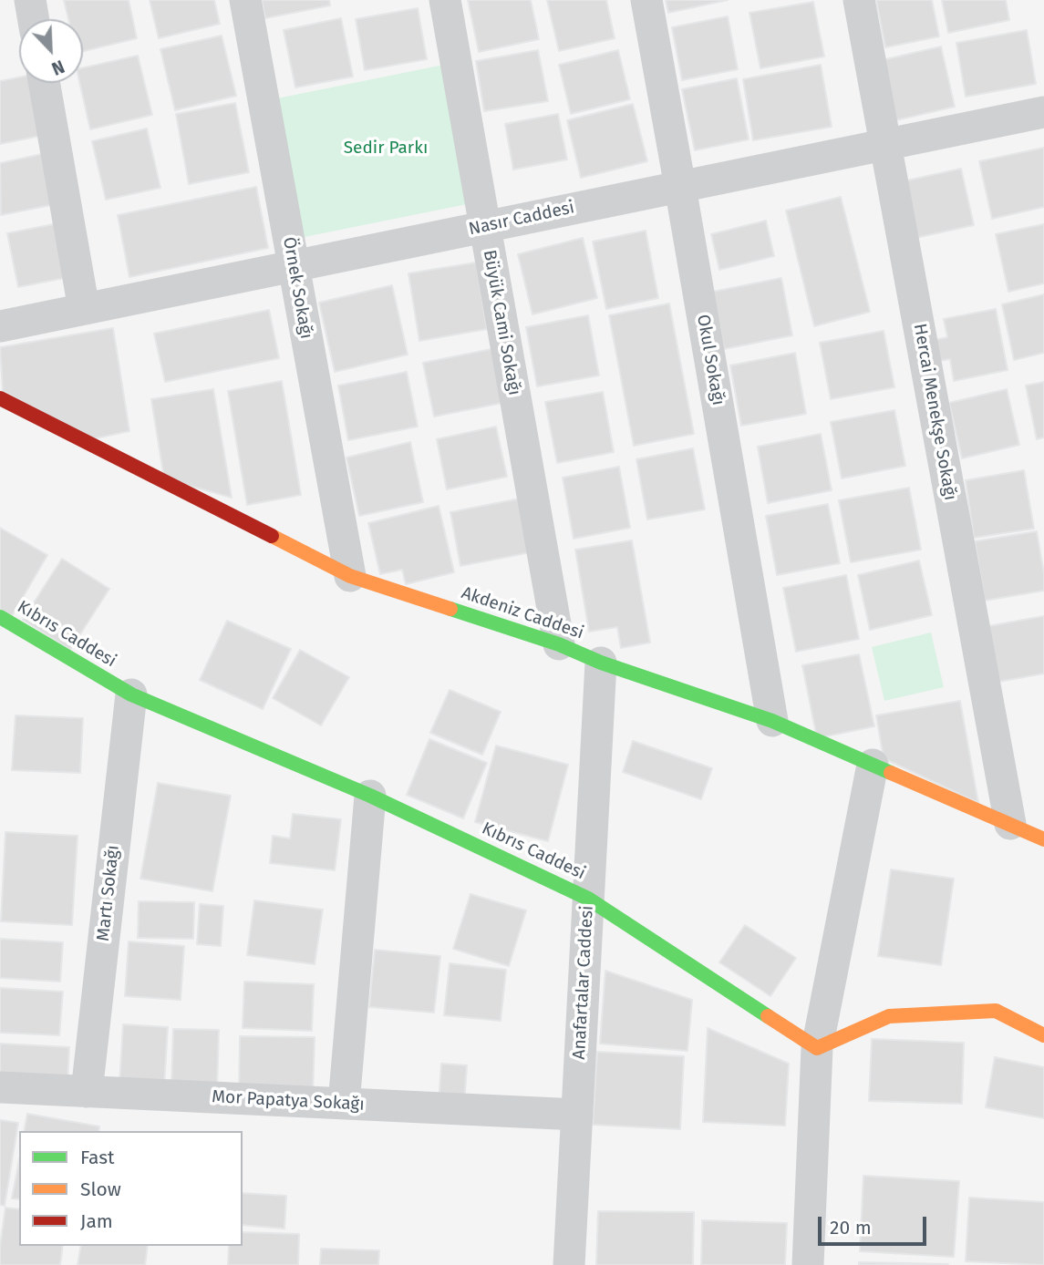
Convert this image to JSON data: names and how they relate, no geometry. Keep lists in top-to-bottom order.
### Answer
{
  "streets": {
    "street": [
      "Nasır Caddesi",
      "Örnek Sokağı",
      "Büyük Cami Sokağı",
      "Okul Sokağı",
      "Hercai Menekşe Sokağı",
      "Akdeniz Caddesi",
      "Kıbrıs Caddesi",
      "Martı Sokağı",
      "Anafartalar Caddesi",
      "Mor Papatya Sokağı"
    ]
  },
  "crossings": [
    ["Nasır Caddesi", "Örnek Sokağı"],
    ["Nasır Caddesi", "Büyük Cami Sokağı"],
    ["Nasır Caddesi", "Okul Sokağı"],
    ["Nasır Caddesi", "Hercai Menekşe Sokağı"],
    ["Örnek Sokağı", "Akdeniz Caddesi"],
    ["Büyük Cami Sokağı", "Akdeniz Caddesi"],
    ["Okul Sokağı", "Akdeniz Caddesi"],
    ["Hercai Menekşe Sokağı", "Akdeniz Caddesi"],
    ["Akdeniz Caddesi", "Anafartalar Caddesi"],
    ["Kıbrıs Caddesi", "Martı Sokağı"],
    ["Kıbrıs Caddesi", "Anafartalar Caddesi"],
    ["Martı Sokağı", "Mor Papatya Sokağı"],
    ["Anafartalar Caddesi", "Mor Papatya Sokağı"]
  ],
  "parks": ["Sedir Parkı"],
  "legend": ["Fast", "Slow", "Jam"],
  "scale_bar": "20 m",
  "north": "bottom right"
}
